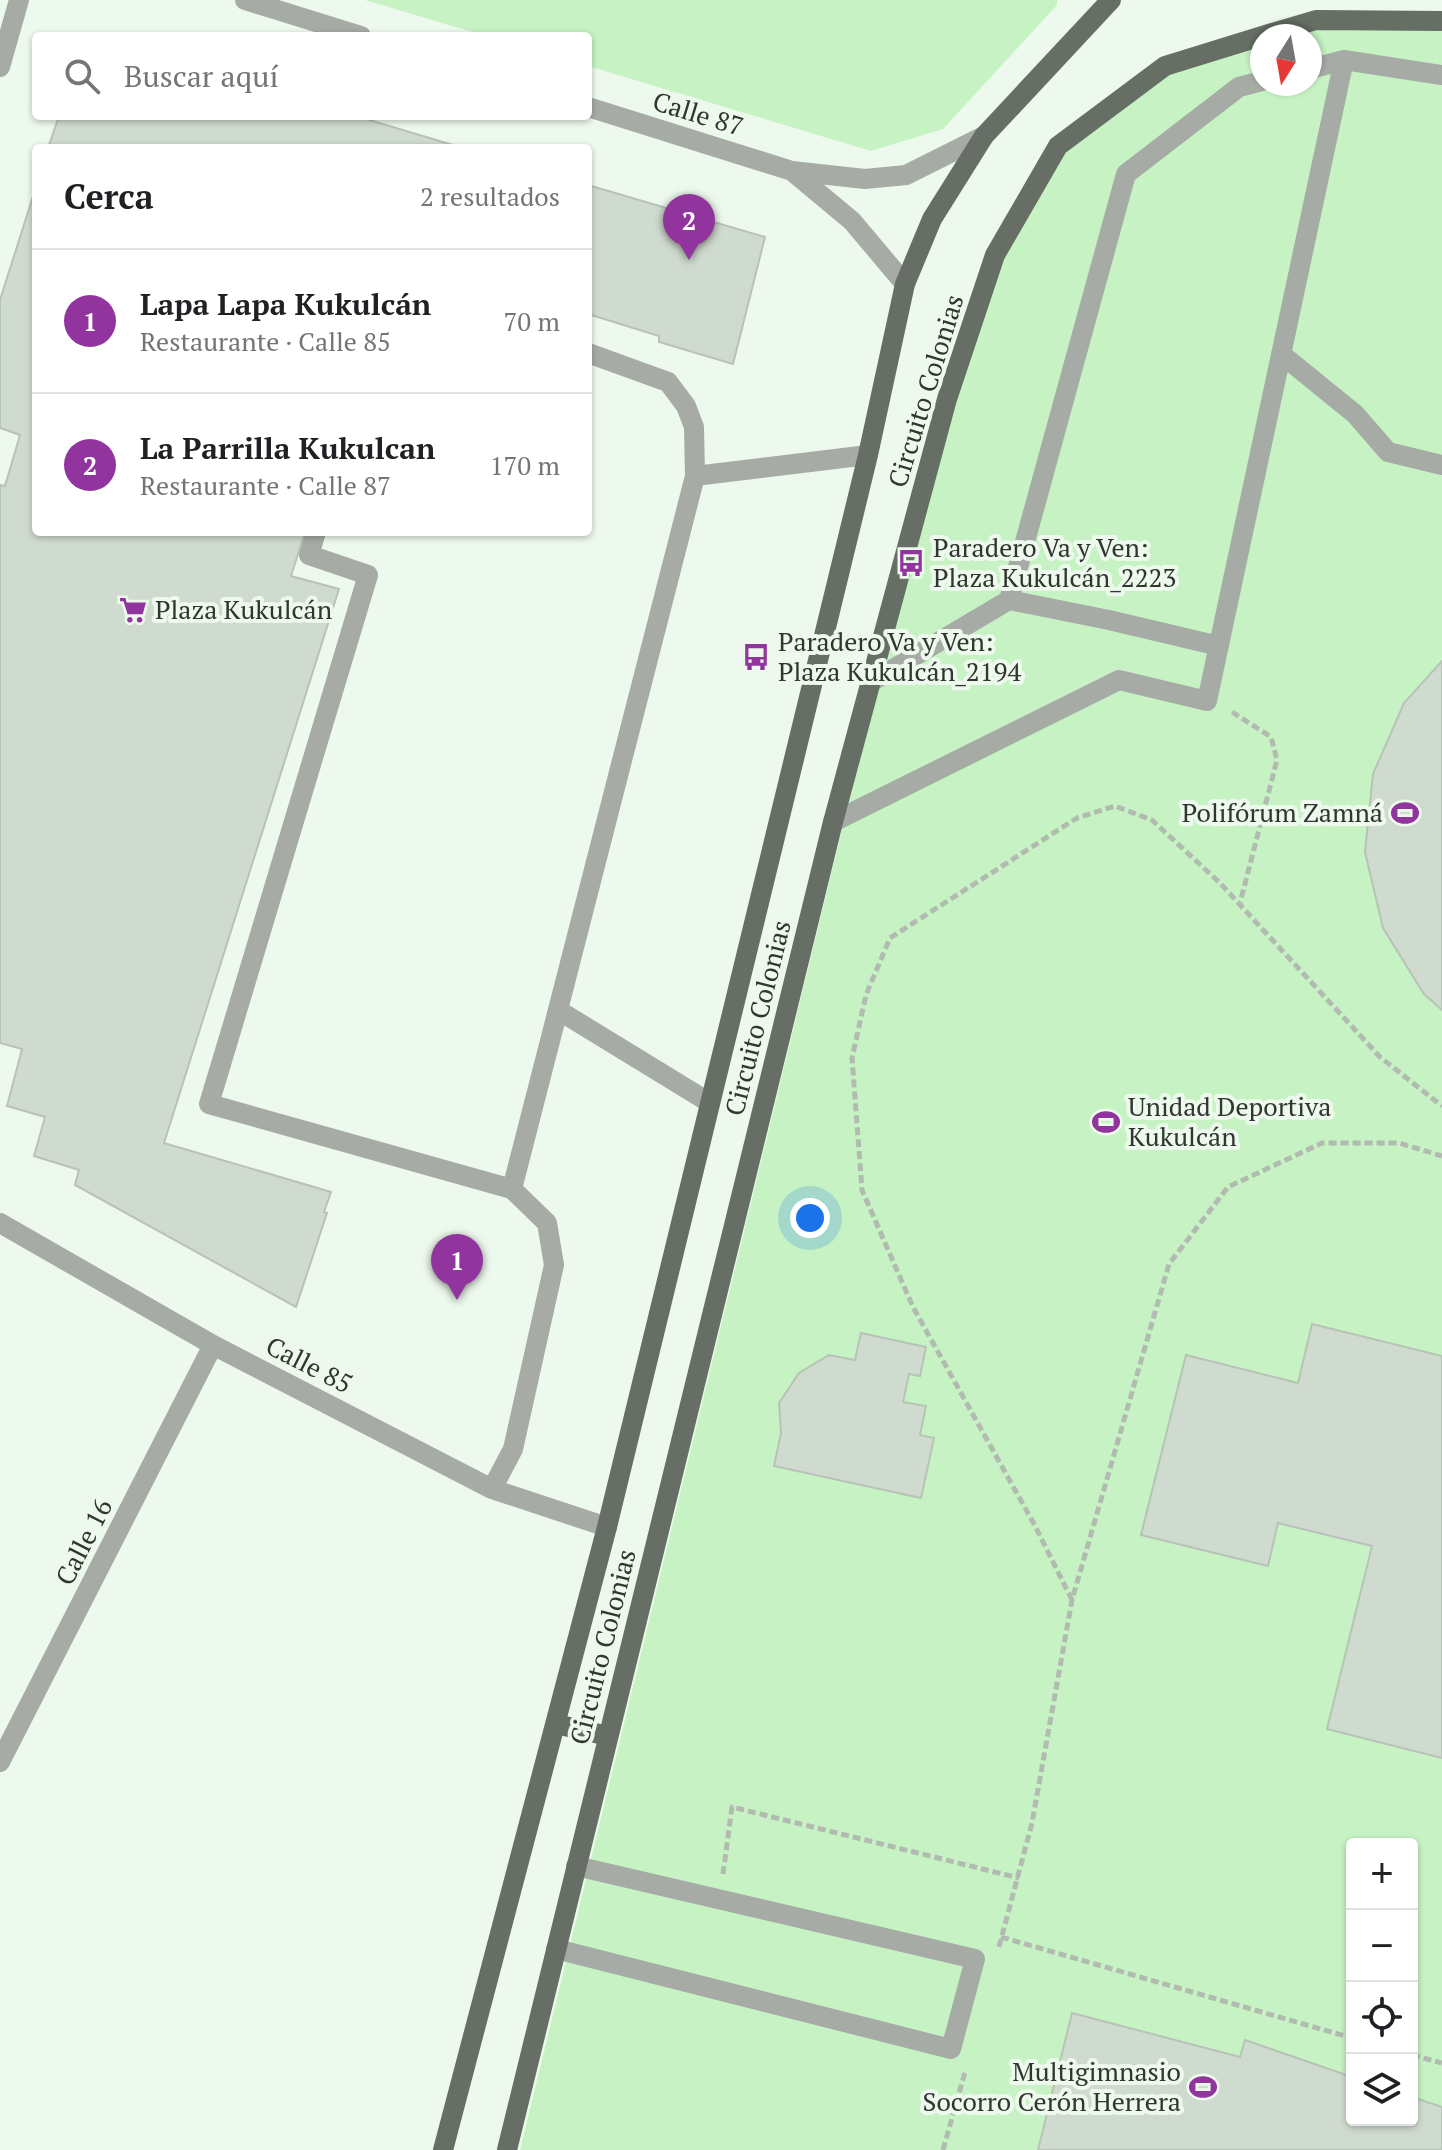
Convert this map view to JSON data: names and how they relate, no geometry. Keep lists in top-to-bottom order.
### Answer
{
  "streets": {
    "main road": ["Circuito Colonias"],
    "street": ["Calle 87", "Calle 85", "Calle 16"]
  },
  "crossings": [
    ["Calle 87", "Circuito Colonias"],
    ["Circuito Colonias", "Calle 85"],
    ["Calle 85", "Calle 16"]
  ],
  "places": {
    "bus stop": ["Paradero Va y Ven: Plaza Kukulcán_2223", "Paradero Va y Ven: Plaza Kukulcán_2194"],
    "supermarket": ["Plaza Kukulcán"],
    "sports": ["Polifórum Zamná", "Unidad Deportiva Kukulcán", "Multigimnasio Socorro Cerón Herrera"]
  },
  "north": "bottom",
  "page": {
    "search": "Buscar aquí",
    "heading": ["Cerca", "2 resultados"],
    "pins": ["2", "1"],
    "list": [
      {
        "mark": "1",
        "name": "Lapa Lapa Kukulcán",
        "note": "Restaurante · Calle 85",
        "value": "70 m"
      },
      {
        "mark": "2",
        "name": "La Parrilla Kukulcan",
        "note": "Restaurante · Calle 87",
        "value": "170 m"
      }
    ],
    "map_buttons": ["+", "−"]
  }
}
